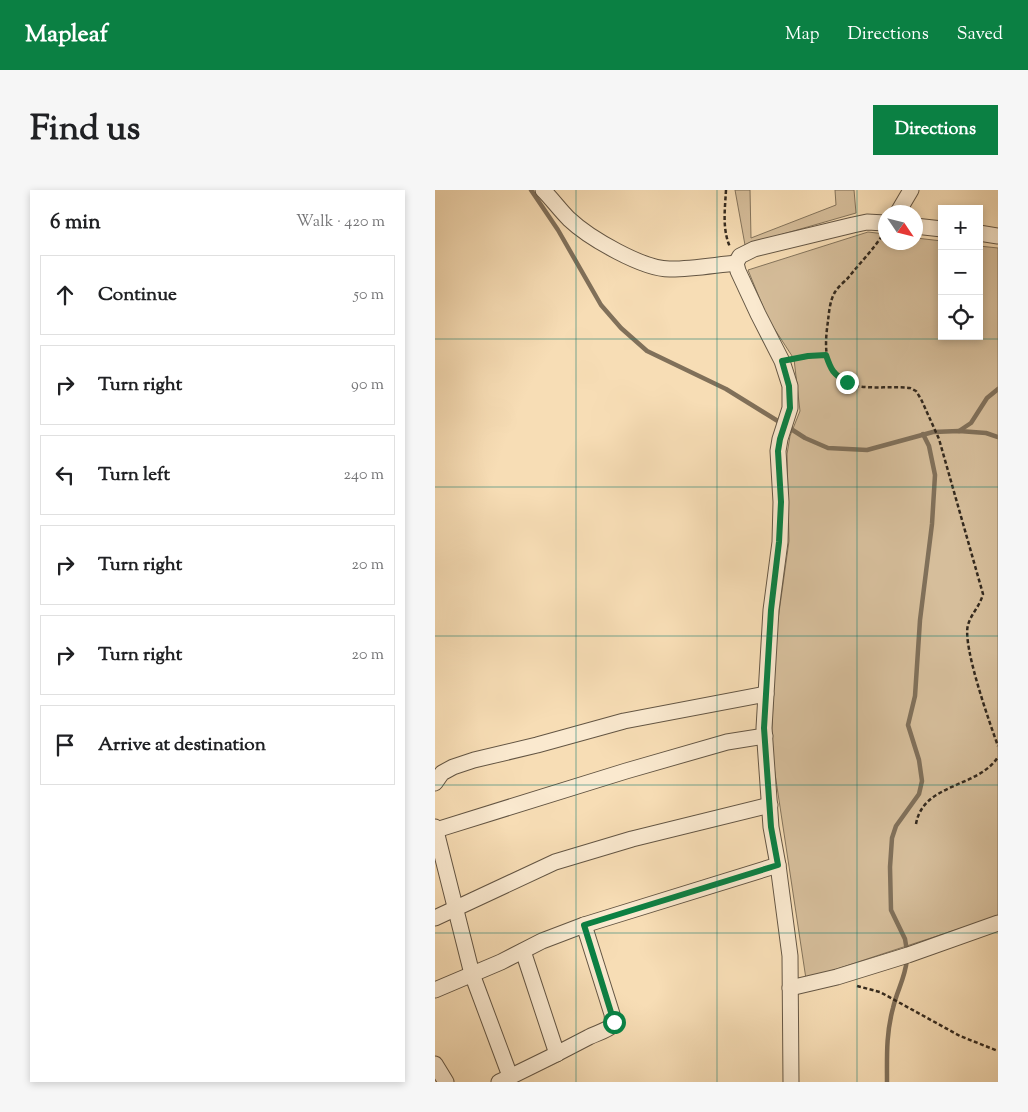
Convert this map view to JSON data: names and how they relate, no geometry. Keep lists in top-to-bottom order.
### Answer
{
  "north": "bottom right",
  "page": {
    "header": "Mapleaf",
    "nav": ["Map", "Directions", "Saved"],
    "title": "Find us",
    "buttons": "Directions",
    "heading": ["6 min", "Walk · 420 m"],
    "map_buttons": ["+", "−"],
    "list": [
      ["Continue", "50 m"],
      ["Turn right", "90 m"],
      ["Turn left", "240 m"],
      ["Turn right", "20 m"],
      ["Turn right", "20 m"],
      "Arrive at destination"
    ]
  }
}
